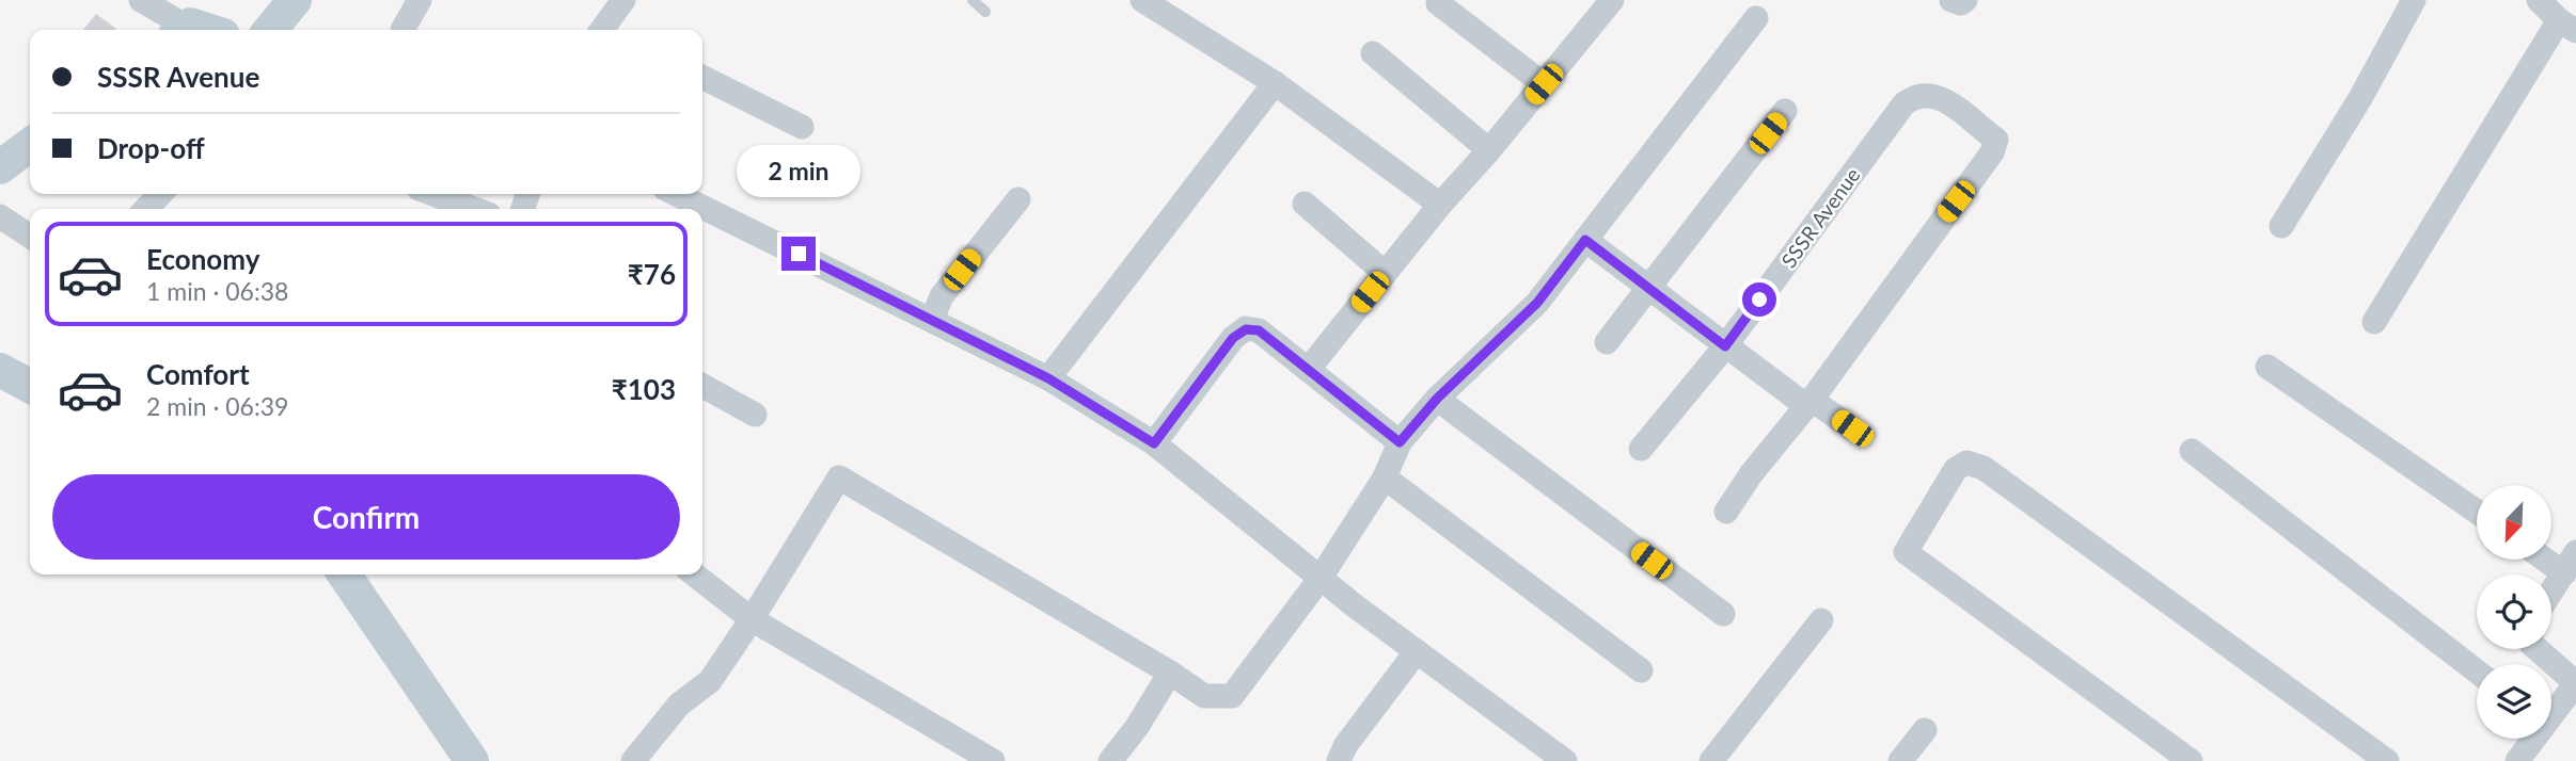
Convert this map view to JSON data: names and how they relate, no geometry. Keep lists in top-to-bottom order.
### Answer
{
  "streets": {
    "street": ["SSSR Avenue"]
  },
  "north": "bottom left",
  "page": {
    "banner": ["SSSR Avenue", "Drop-off"],
    "bubble": "2 min",
    "list": [
      {
        "name": "Economy",
        "note": "1 min · 06:38",
        "value": "₹76"
      },
      {
        "name": "Comfort",
        "note": "2 min · 06:39",
        "value": "₹103"
      }
    ],
    "buttons": "Confirm"
  }
}
